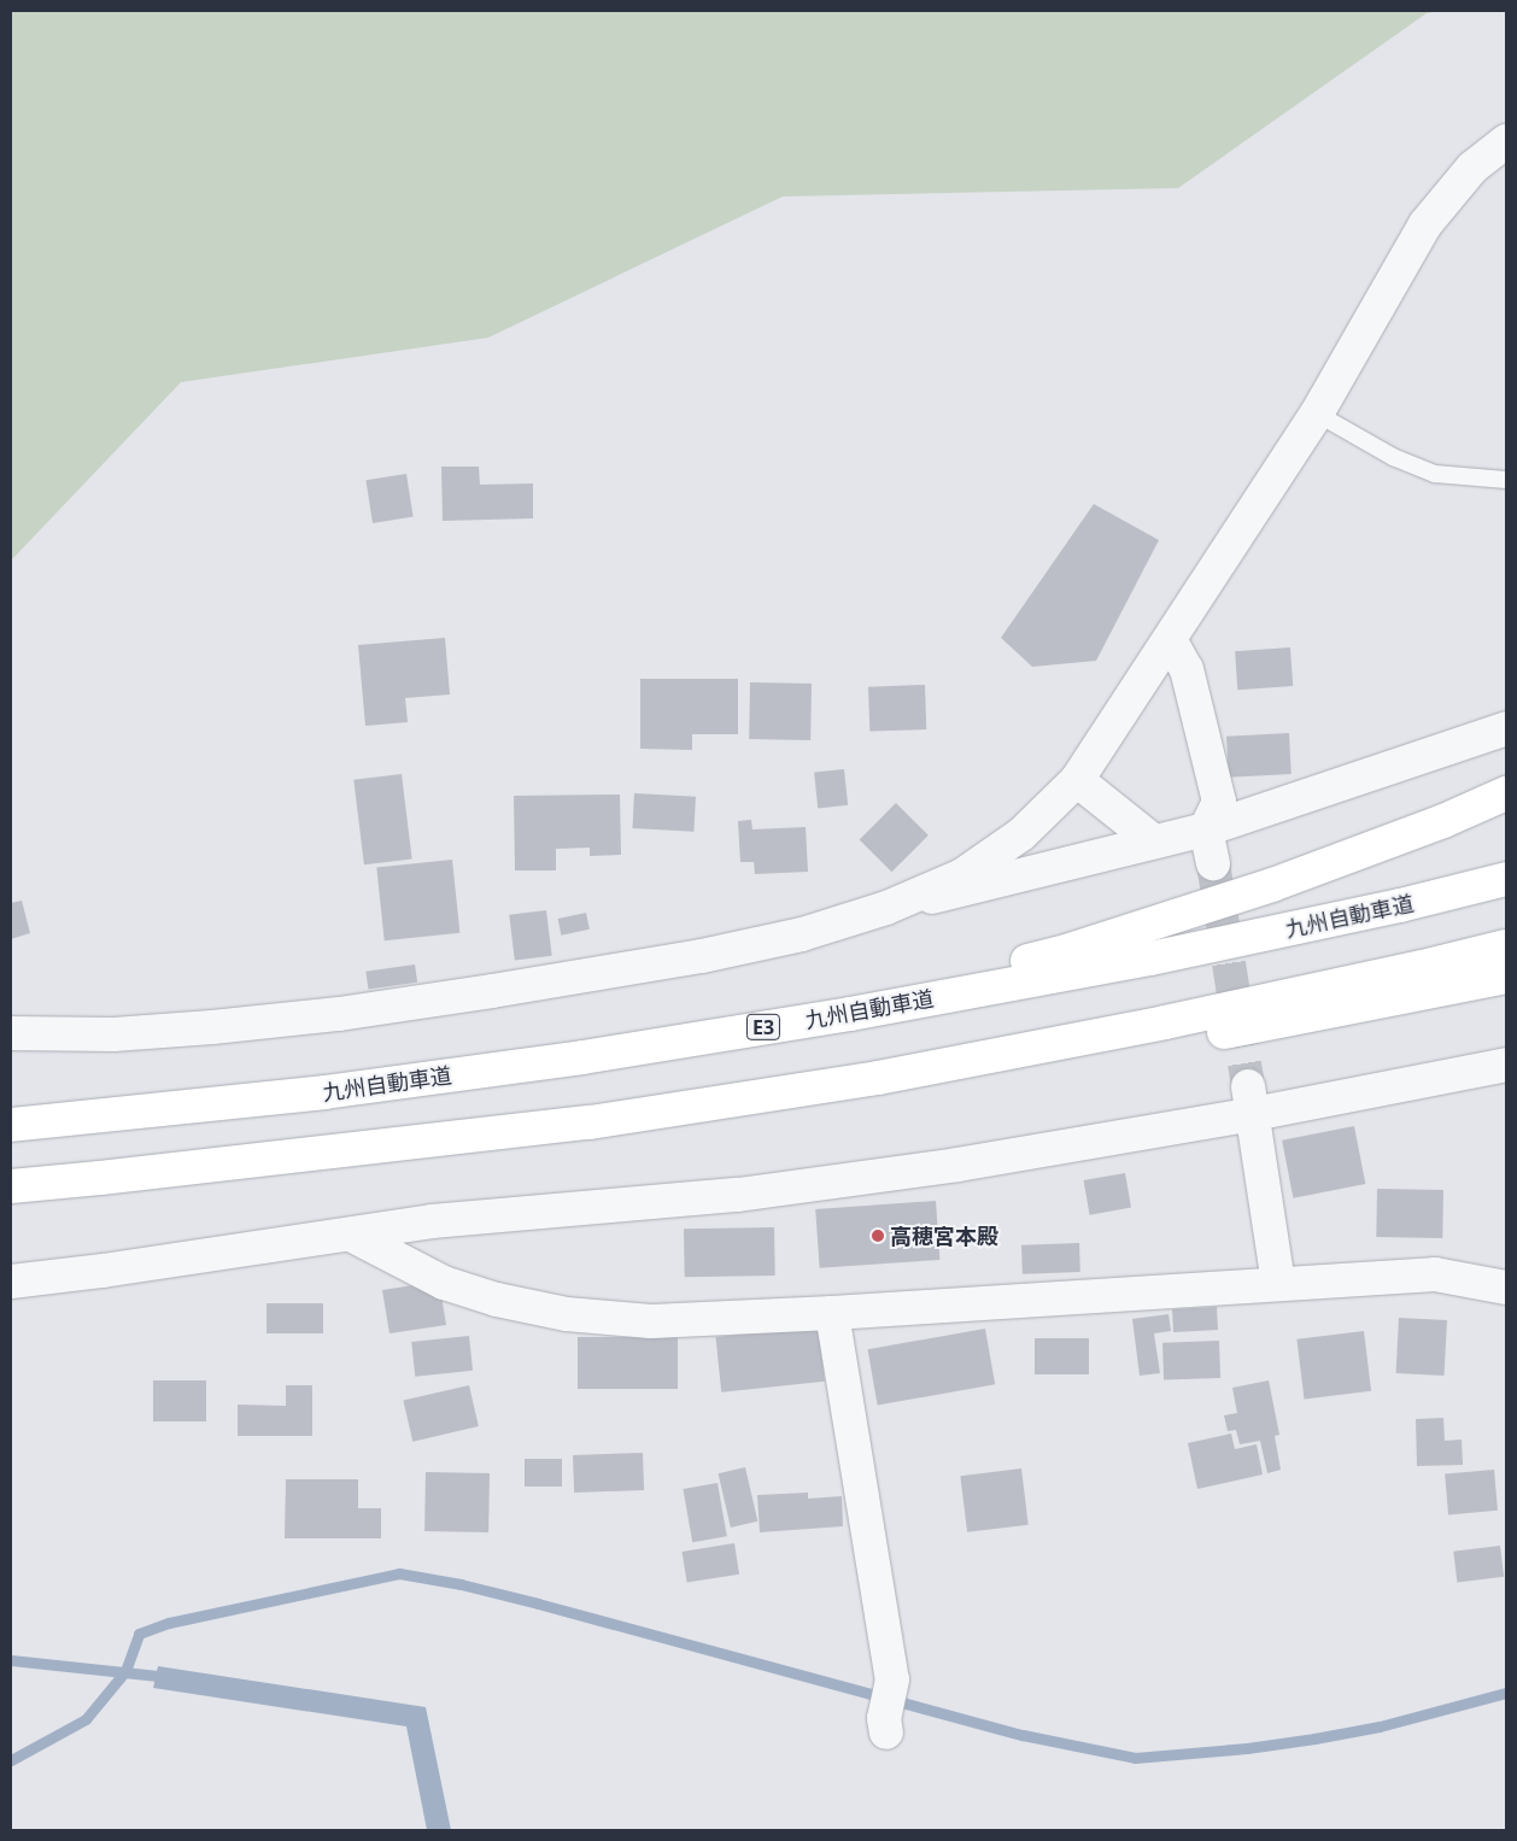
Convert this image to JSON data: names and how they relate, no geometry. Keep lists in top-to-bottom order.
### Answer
{
  "streets": {
    "highway": ["九州自動車道", "E3"]
  },
  "places": ["高穂宮本殿"]
}
